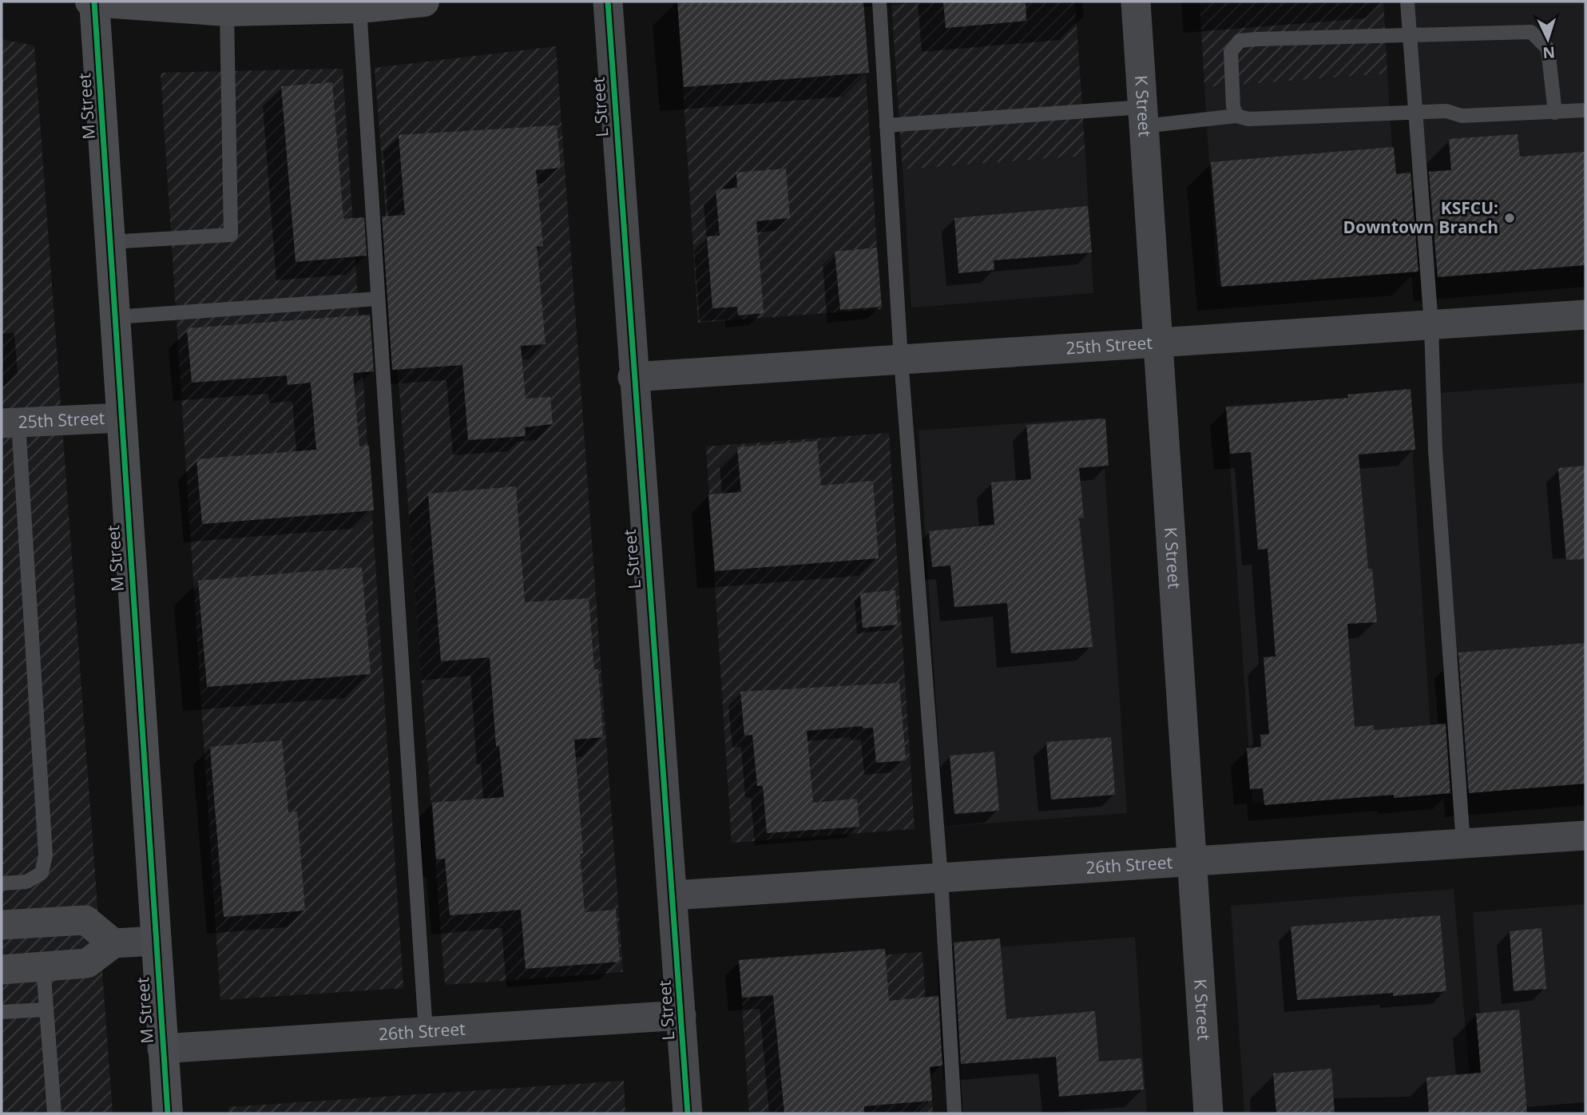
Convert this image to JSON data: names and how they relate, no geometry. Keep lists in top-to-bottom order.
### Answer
{
  "streets": {
    "street": [
      "K Street",
      "M Street",
      "L Street",
      "25th Street",
      "26th Street"
    ]
  },
  "crossings": [
    ["K Street", "25th Street"],
    ["K Street", "26th Street"],
    ["M Street", "25th Street"],
    ["M Street", "26th Street"],
    ["L Street", "25th Street"],
    ["L Street", "26th Street"]
  ],
  "places": ["KSFCU: Downtown Branch"],
  "north": "bottom"
}
